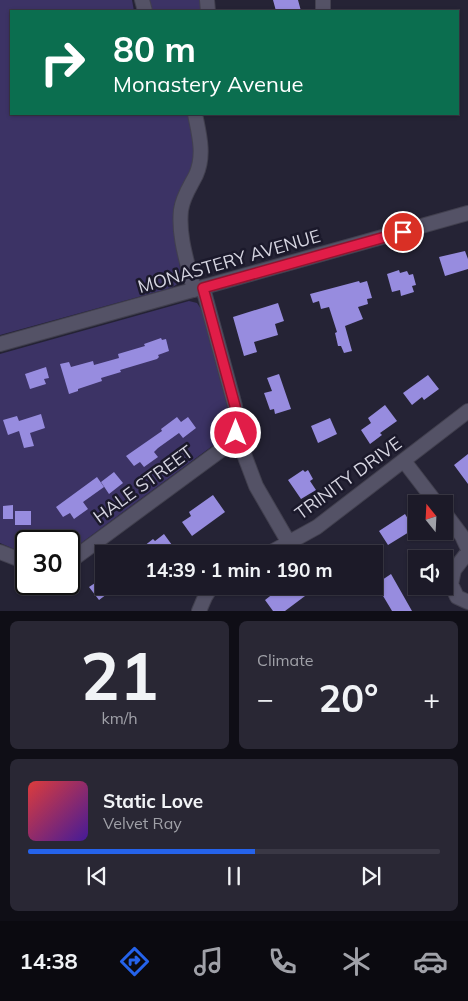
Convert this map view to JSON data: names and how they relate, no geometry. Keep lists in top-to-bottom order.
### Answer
{
  "streets": {
    "street": ["MONASTERY AVENUE", "TRINITY DRIVE", "HALE STREET"]
  },
  "north": "top",
  "page": {
    "turn": ["80 m", "Monastery Avenue"],
    "limit": "30",
    "trip": "14:39 · 1 min · 190 m",
    "tile": [
      ["21", "km/h"],
      "Climate"
    ],
    "heat": ["−", "20°", "+"],
    "song": ["Static Love", "Velvet Ray"],
    "tabs": "14:38"
  }
}
